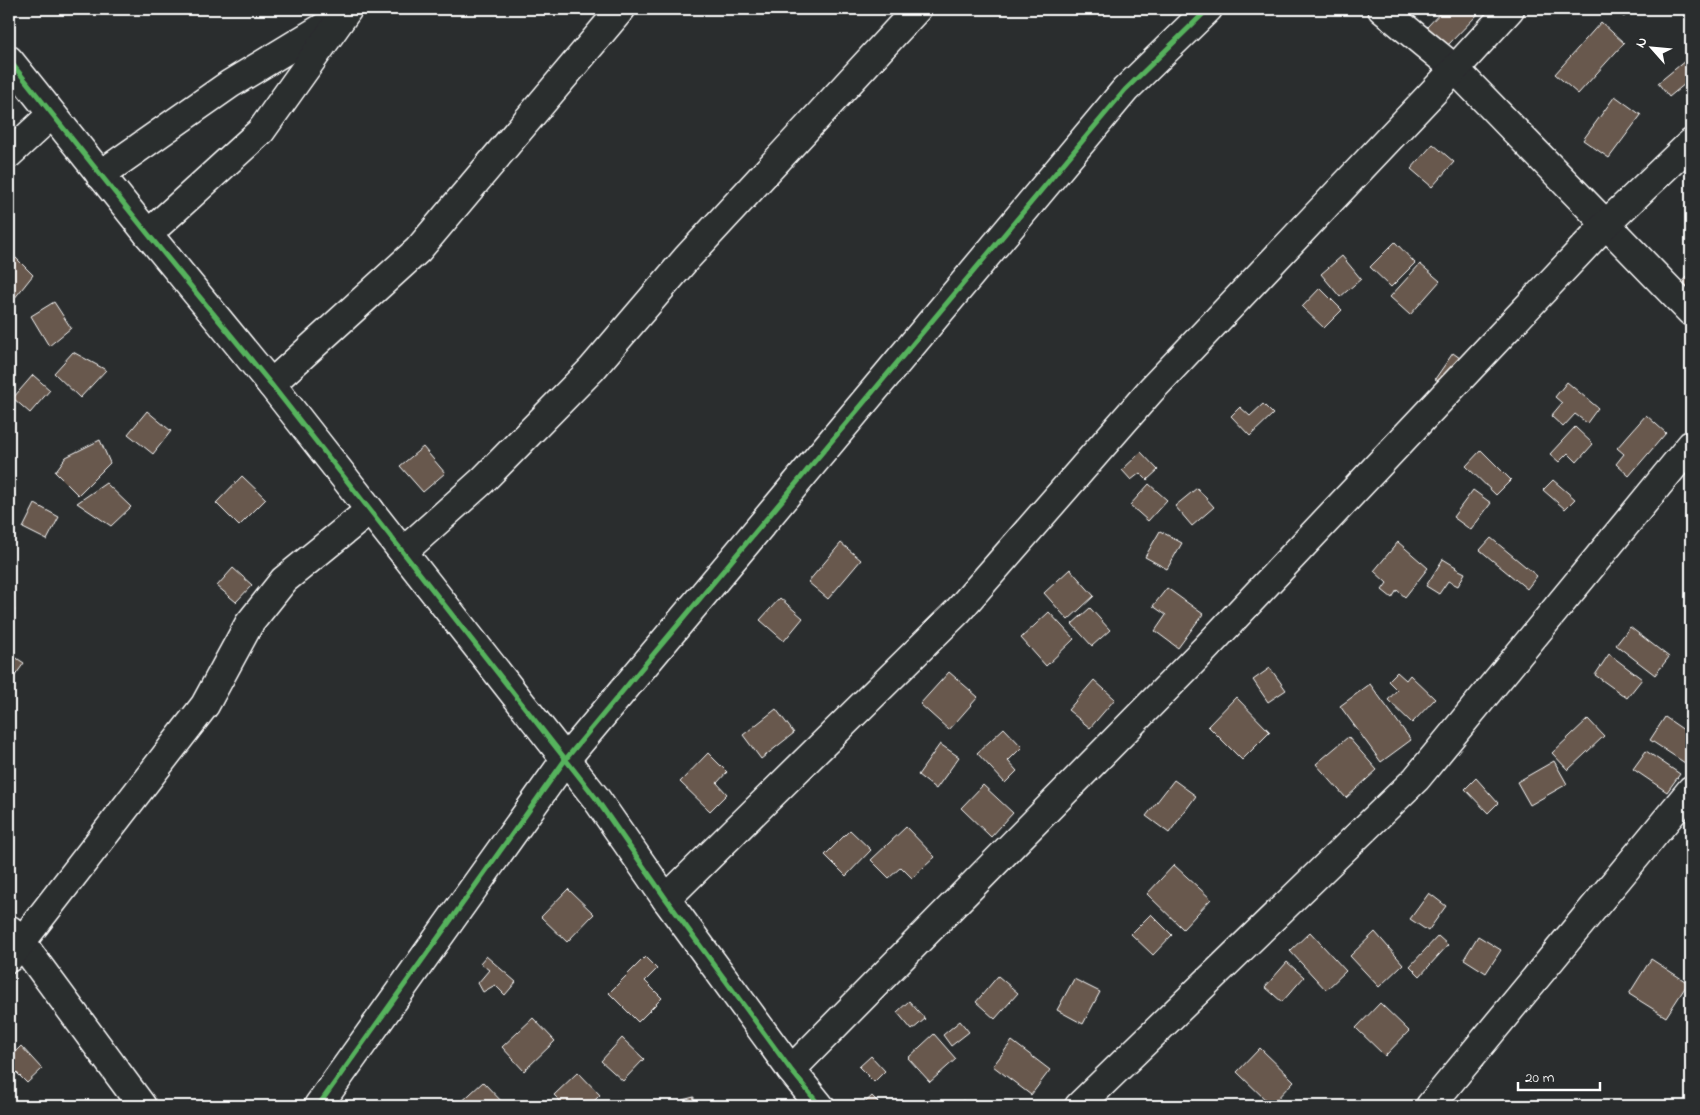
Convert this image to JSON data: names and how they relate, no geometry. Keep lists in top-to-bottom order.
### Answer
{
  "scale_bar": "20 m",
  "north": "top left"
}
